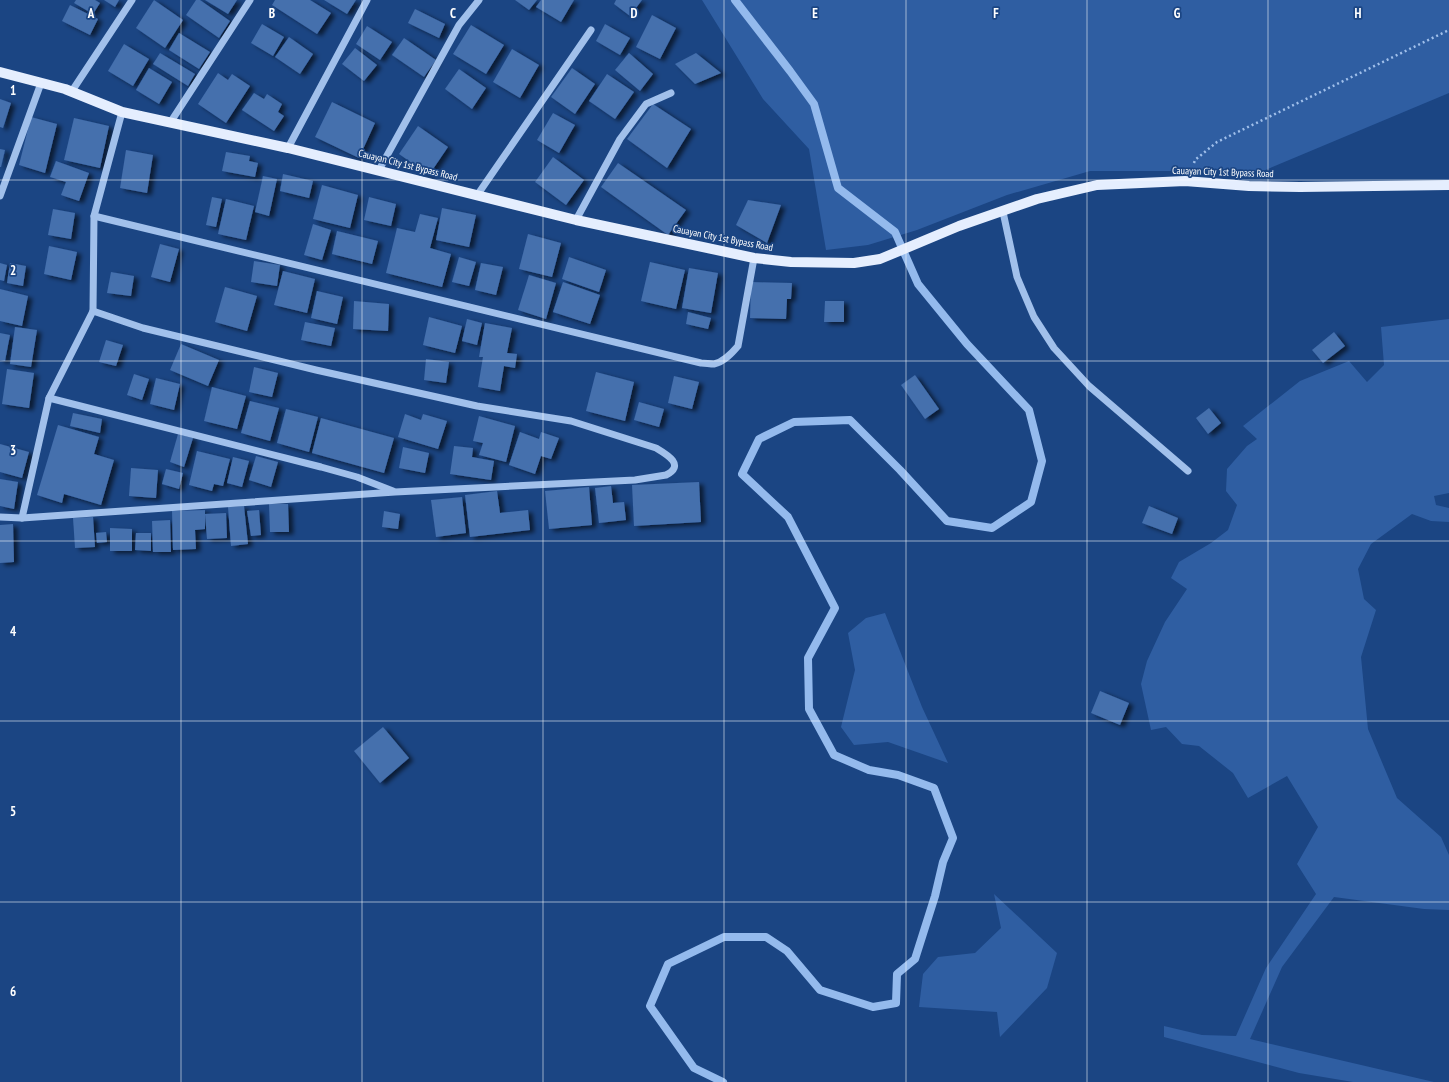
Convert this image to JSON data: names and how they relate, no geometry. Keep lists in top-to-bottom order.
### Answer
{
  "streets": {
    "main road": ["Cauayan City 1st Bypass Road"]
  },
  "grid": {
    "columns": [
      "A",
      "B",
      "C",
      "D",
      "E",
      "F",
      "G",
      "H"
    ],
    "rows": [
      "1",
      "2",
      "3",
      "4",
      "5",
      "6"
    ]
  }
}
